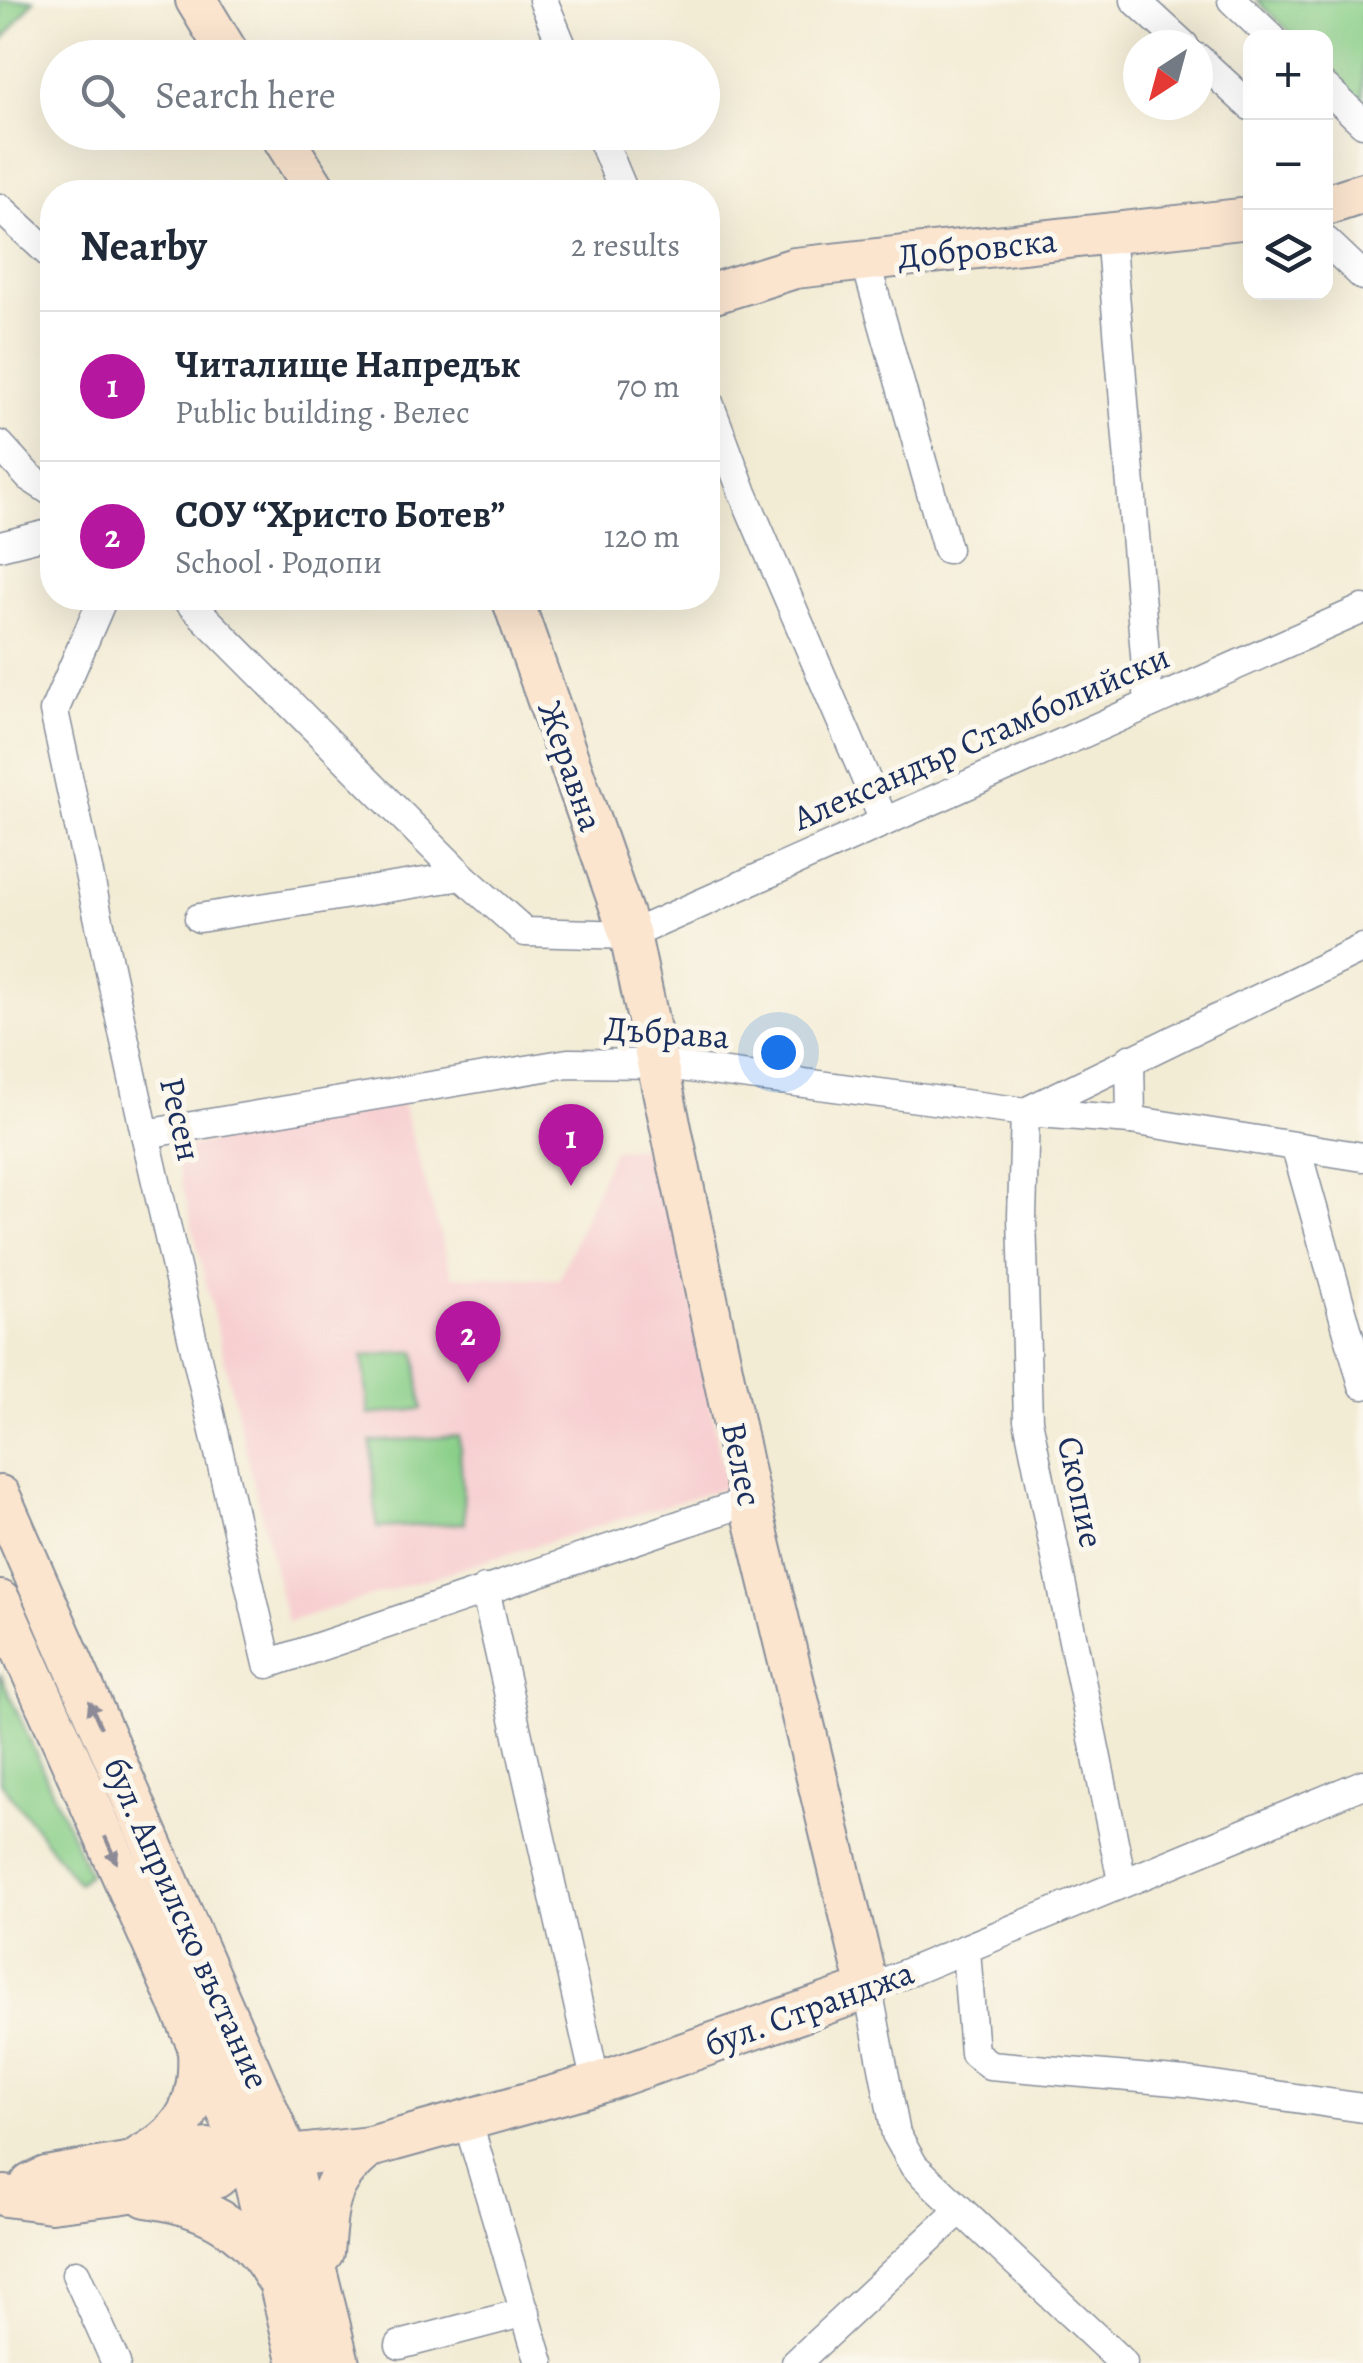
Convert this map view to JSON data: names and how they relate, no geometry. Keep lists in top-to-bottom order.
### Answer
{
  "streets": {
    "street": [
      "Добровска",
      "Александър Стамболийски",
      "Жеравна",
      "Дъбрава",
      "Ресен",
      "Велес",
      "Скопие",
      "бул. Априлско въстание",
      "бул. Странджа"
    ]
  },
  "crossings": [
    ["Александър Стамболийски", "Жеравна"],
    ["Александър Стамболийски", "Велес"],
    ["Жеравна", "Велес"],
    ["Дъбрава", "Ресен"],
    ["Дъбрава", "Велес"],
    ["Дъбрава", "Скопие"],
    ["Велес", "бул. Странджа"],
    ["Скопие", "бул. Странджа"],
    ["бул. Априлско въстание", "бул. Странджа"]
  ],
  "north": "bottom left",
  "page": {
    "map_buttons": ["+", "−"],
    "search": "Search here",
    "heading": ["Nearby", "2 results"],
    "list": [
      {
        "mark": "1",
        "name": "Читалище Напредък",
        "note": "Public building · Велес",
        "value": "70 m"
      },
      {
        "mark": "2",
        "name": "СОУ “Христо Ботев”",
        "note": "School · Родопи",
        "value": "120 m"
      }
    ],
    "pins": ["1", "2"]
  }
}
